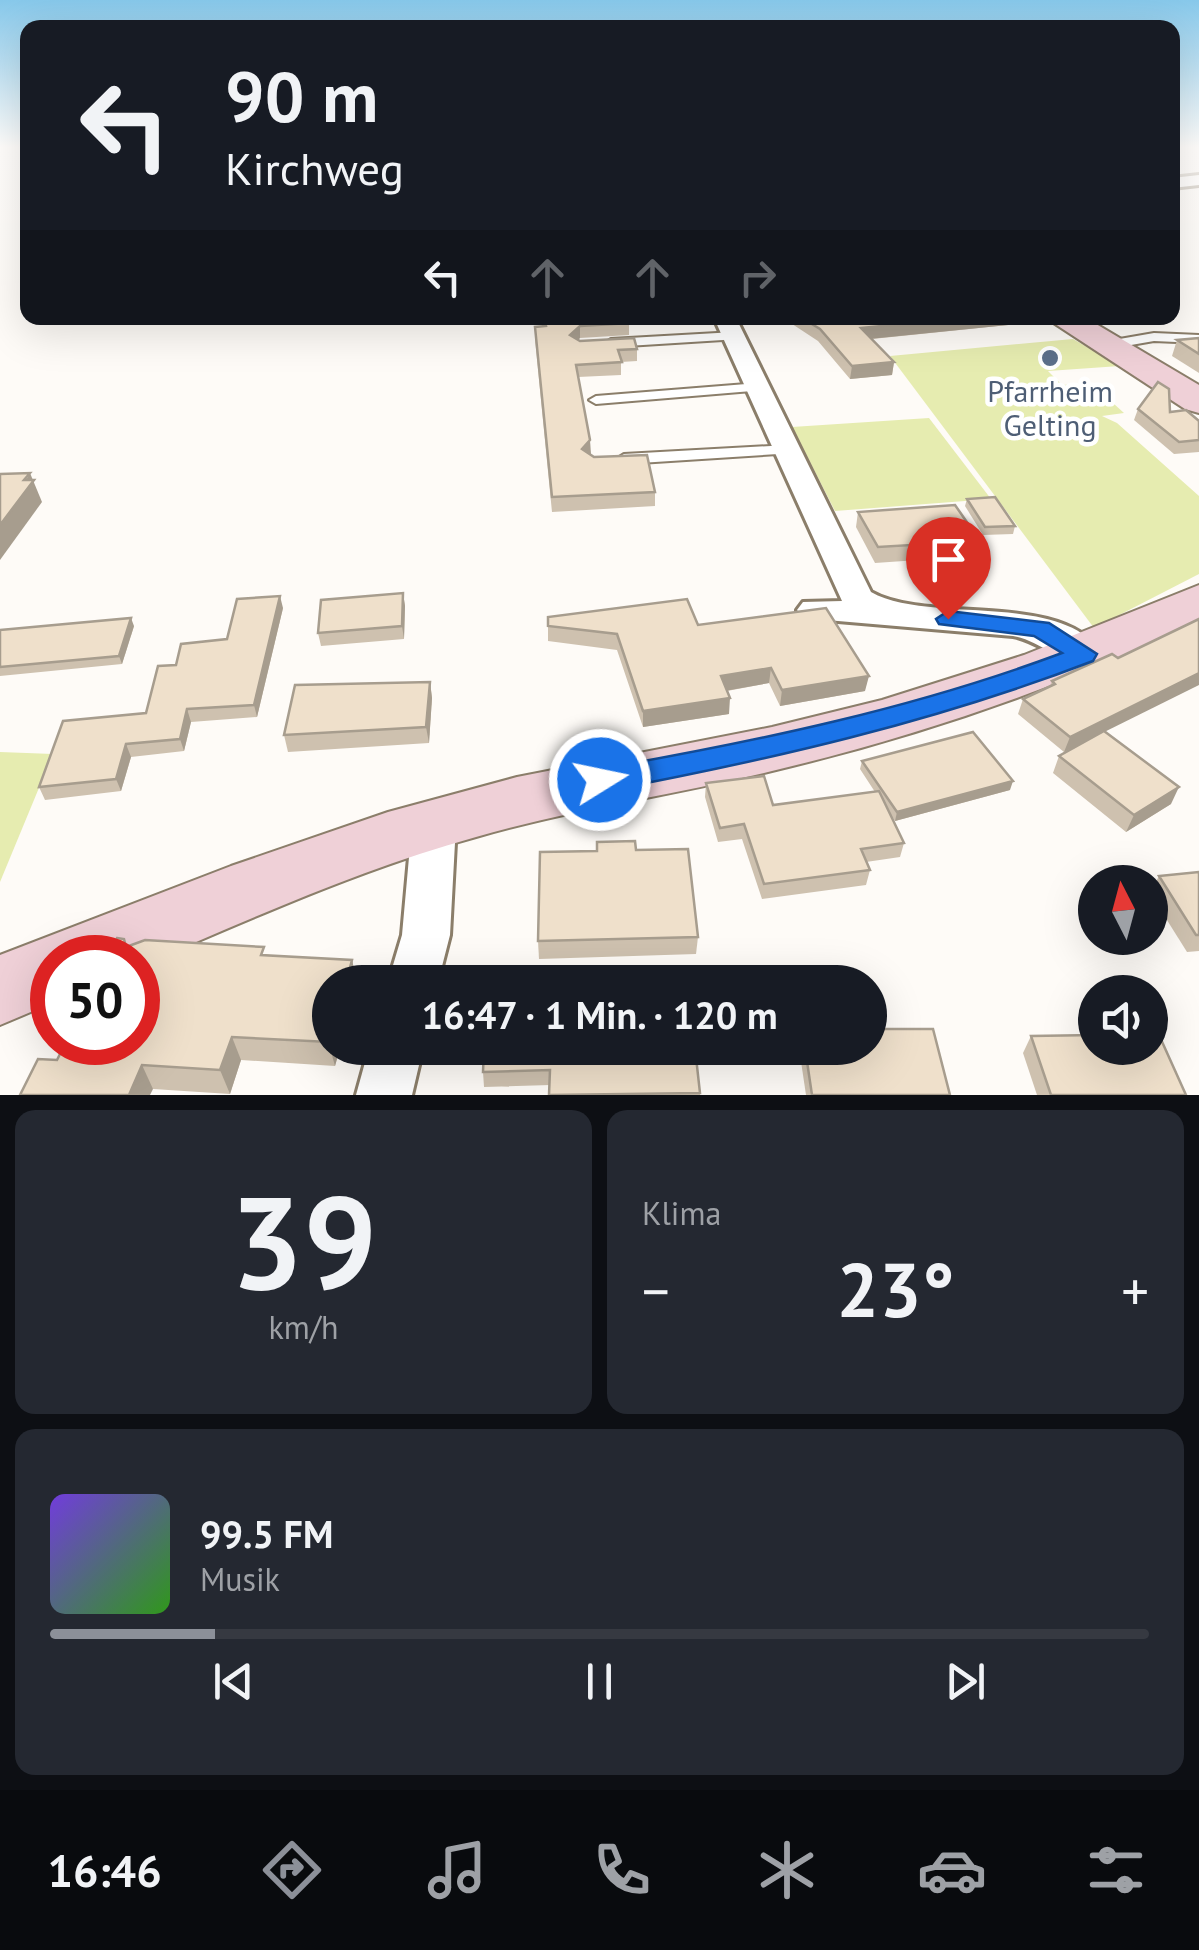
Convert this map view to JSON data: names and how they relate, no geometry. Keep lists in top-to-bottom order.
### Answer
{
  "places": ["Pfarrheim Gelting"],
  "north": "top",
  "page": {
    "turn": ["90 m", "Kirchweg"],
    "limit": "50",
    "trip": "16:47 · 1 Min. · 120 m",
    "tile": [
      ["39", "km/h"],
      "Klima"
    ],
    "heat": ["−", "23°", "+"],
    "song": ["99.5 FM", "Musik"],
    "tabs": "16:46"
  }
}
